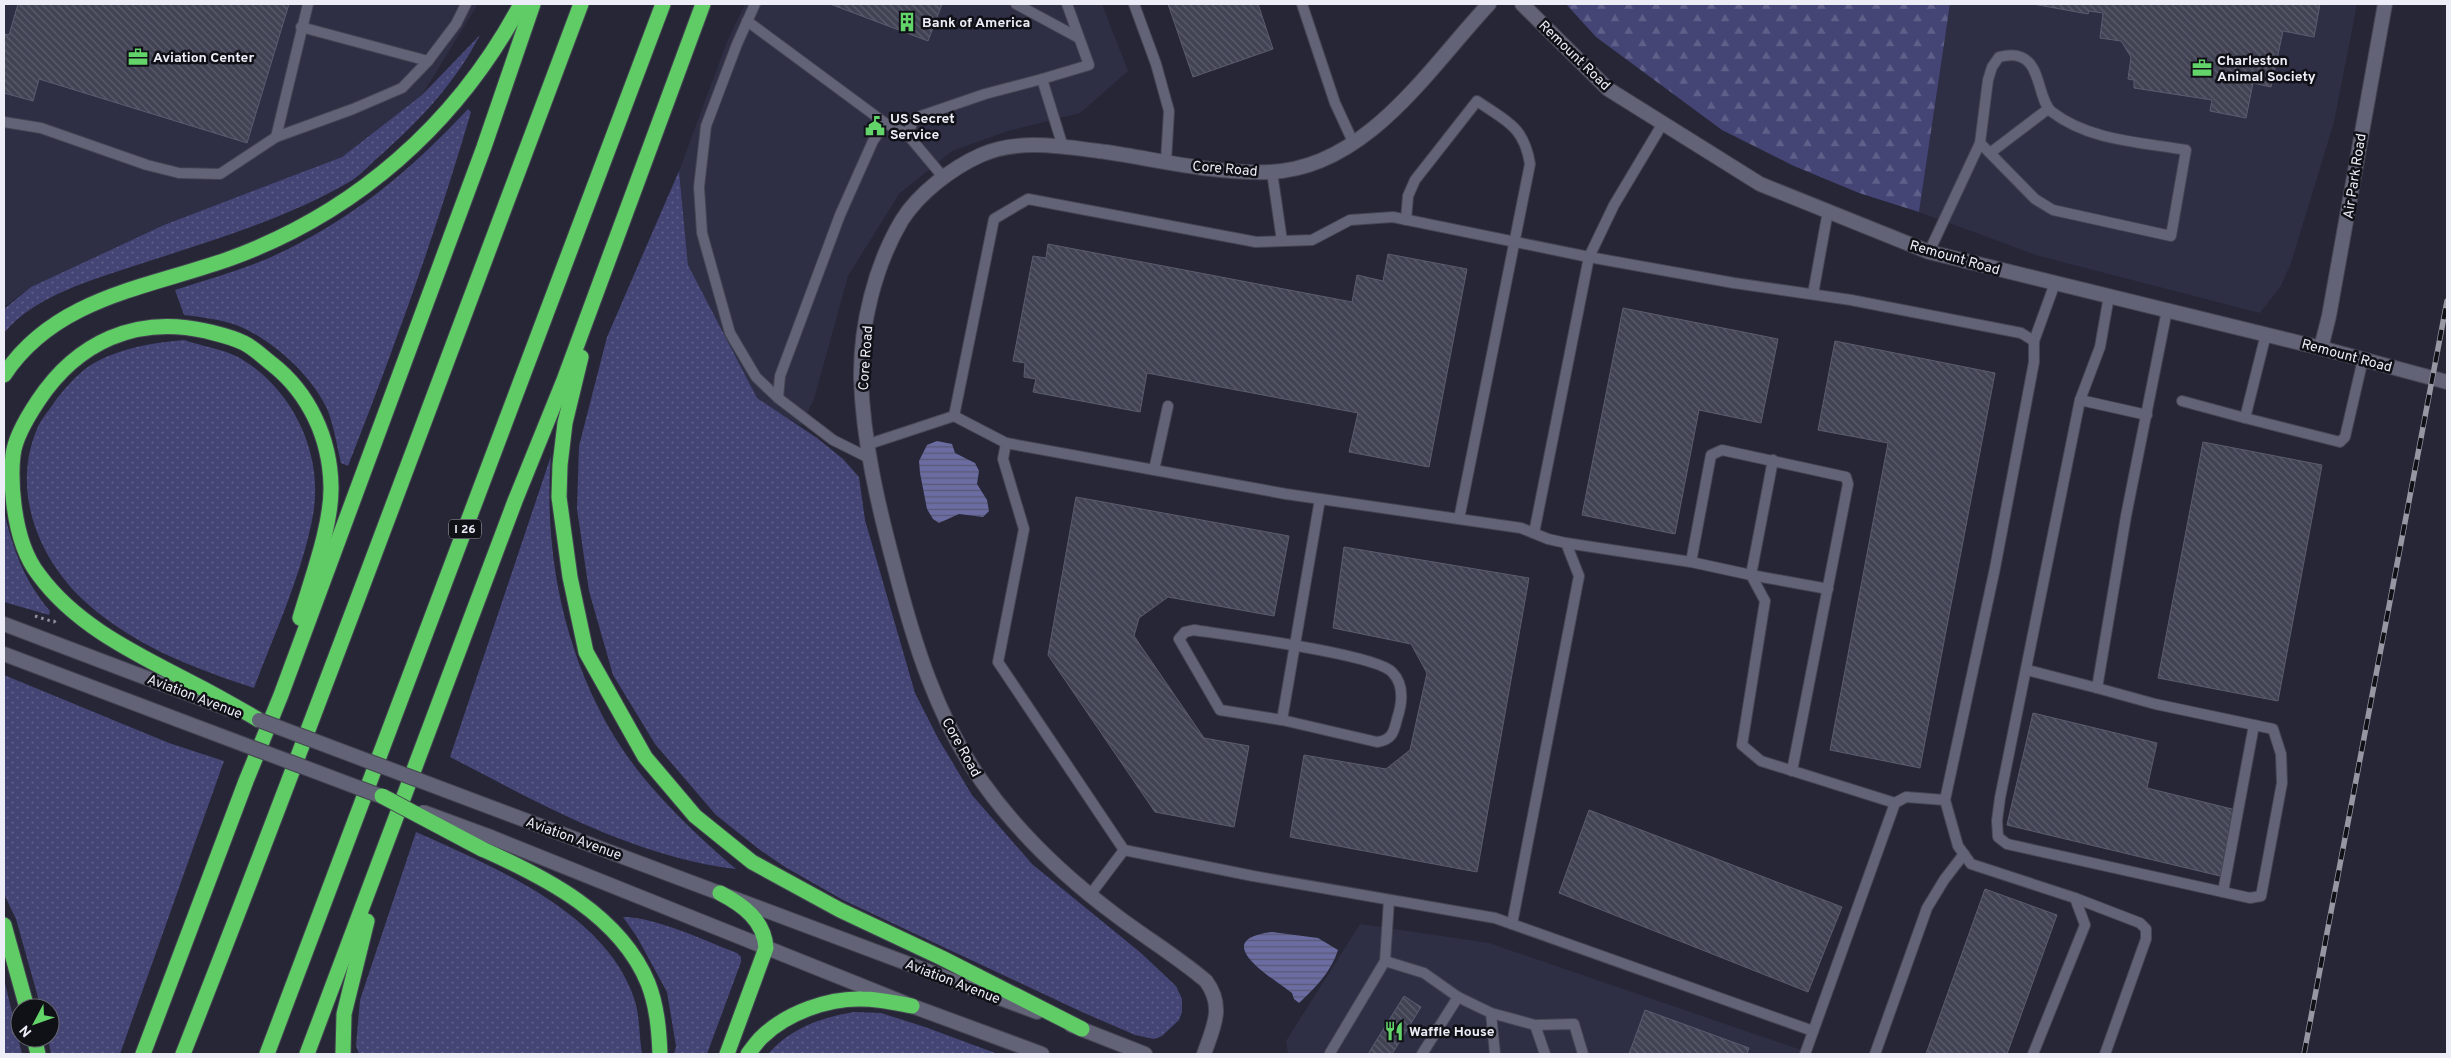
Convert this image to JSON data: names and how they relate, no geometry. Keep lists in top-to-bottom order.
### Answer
{
  "streets": {
    "highway": ["I 26"],
    "street": [
      "Remount Road",
      "Core Road",
      "Air Park Road",
      "Aviation Avenue"
    ]
  },
  "crossings": [
    ["Remount Road", "Air Park Road"]
  ],
  "places": {
    "building": ["Bank of America"],
    "office": ["Aviation Center", "Charleston Animal Society"],
    "public building": ["US Secret Service"],
    "restaurant": ["Waffle House"]
  },
  "north": "bottom left"
}
